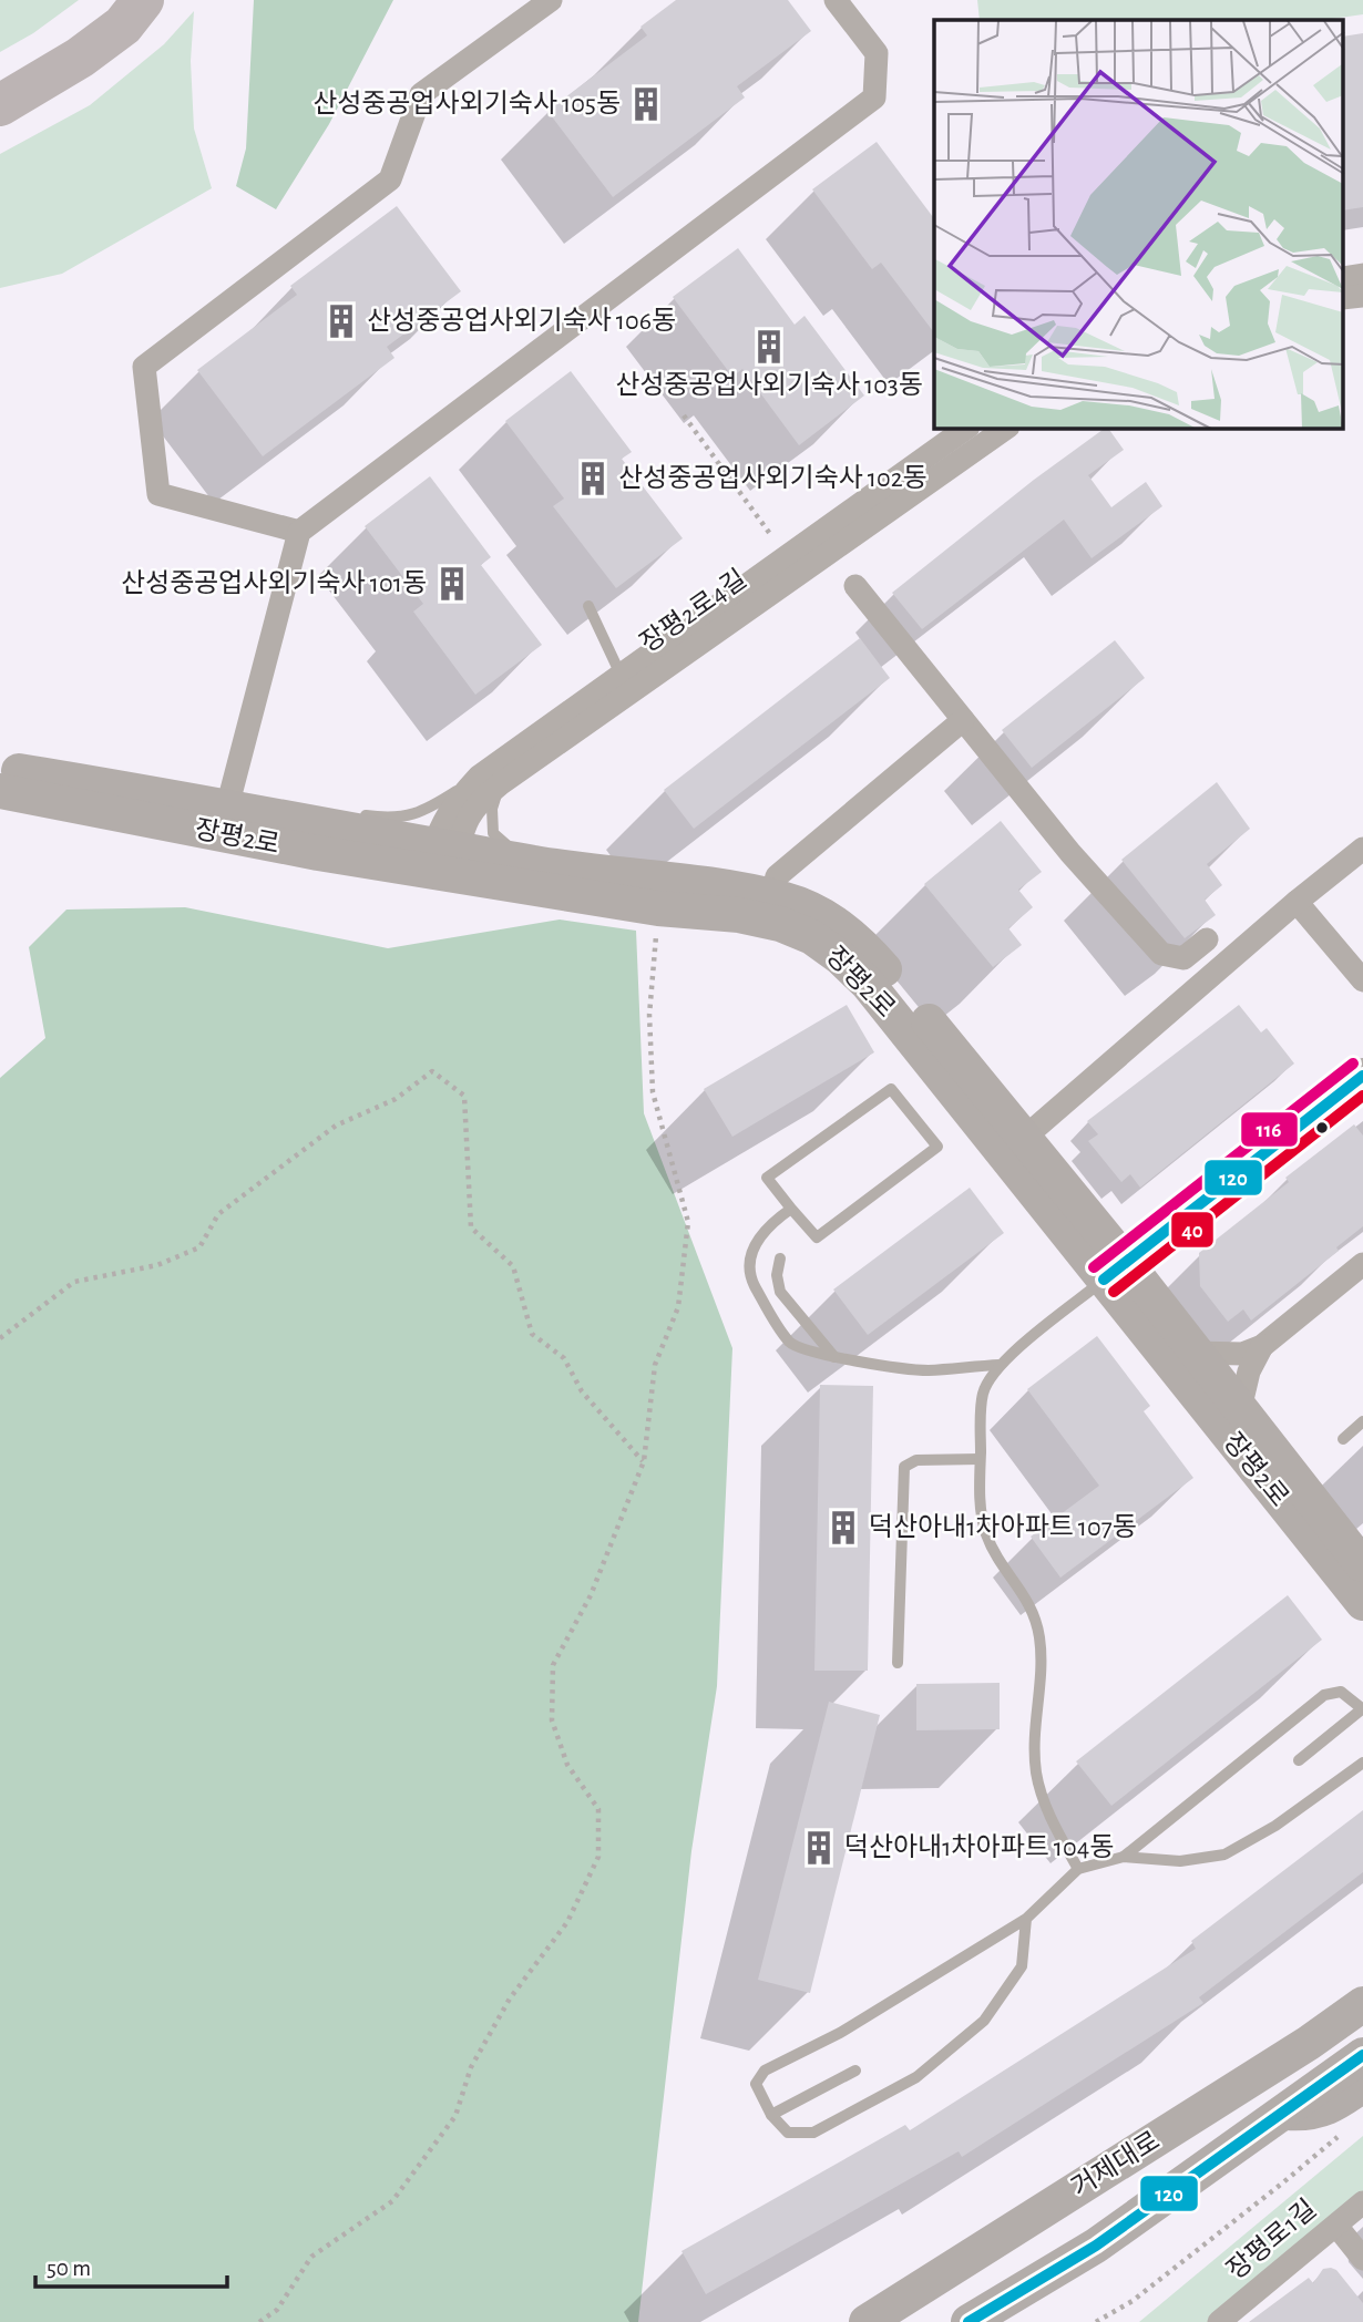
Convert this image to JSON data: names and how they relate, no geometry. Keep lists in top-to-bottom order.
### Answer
{
  "streets": {
    "street": [
      "장평2로4길",
      "장평2로",
      "거제대로",
      "장평로1길"
    ]
  },
  "crossings": [
    ["장평2로4길", "장평2로"]
  ],
  "places": {
    "building": [
      "산성중공업사외기숙사 105동",
      "산성중공업사외기숙사 106동",
      "산성중공업사외기숙사 103동",
      "산성중공업사외기숙사 102동",
      "산성중공업사외기숙사 101동",
      "덕산아내1차아파트 107동",
      "덕산아내1차아파트 104동"
    ]
  },
  "lines": ["transit line 116", "transit line 120", "transit line 40"],
  "scale_bar": "50 m"
}
